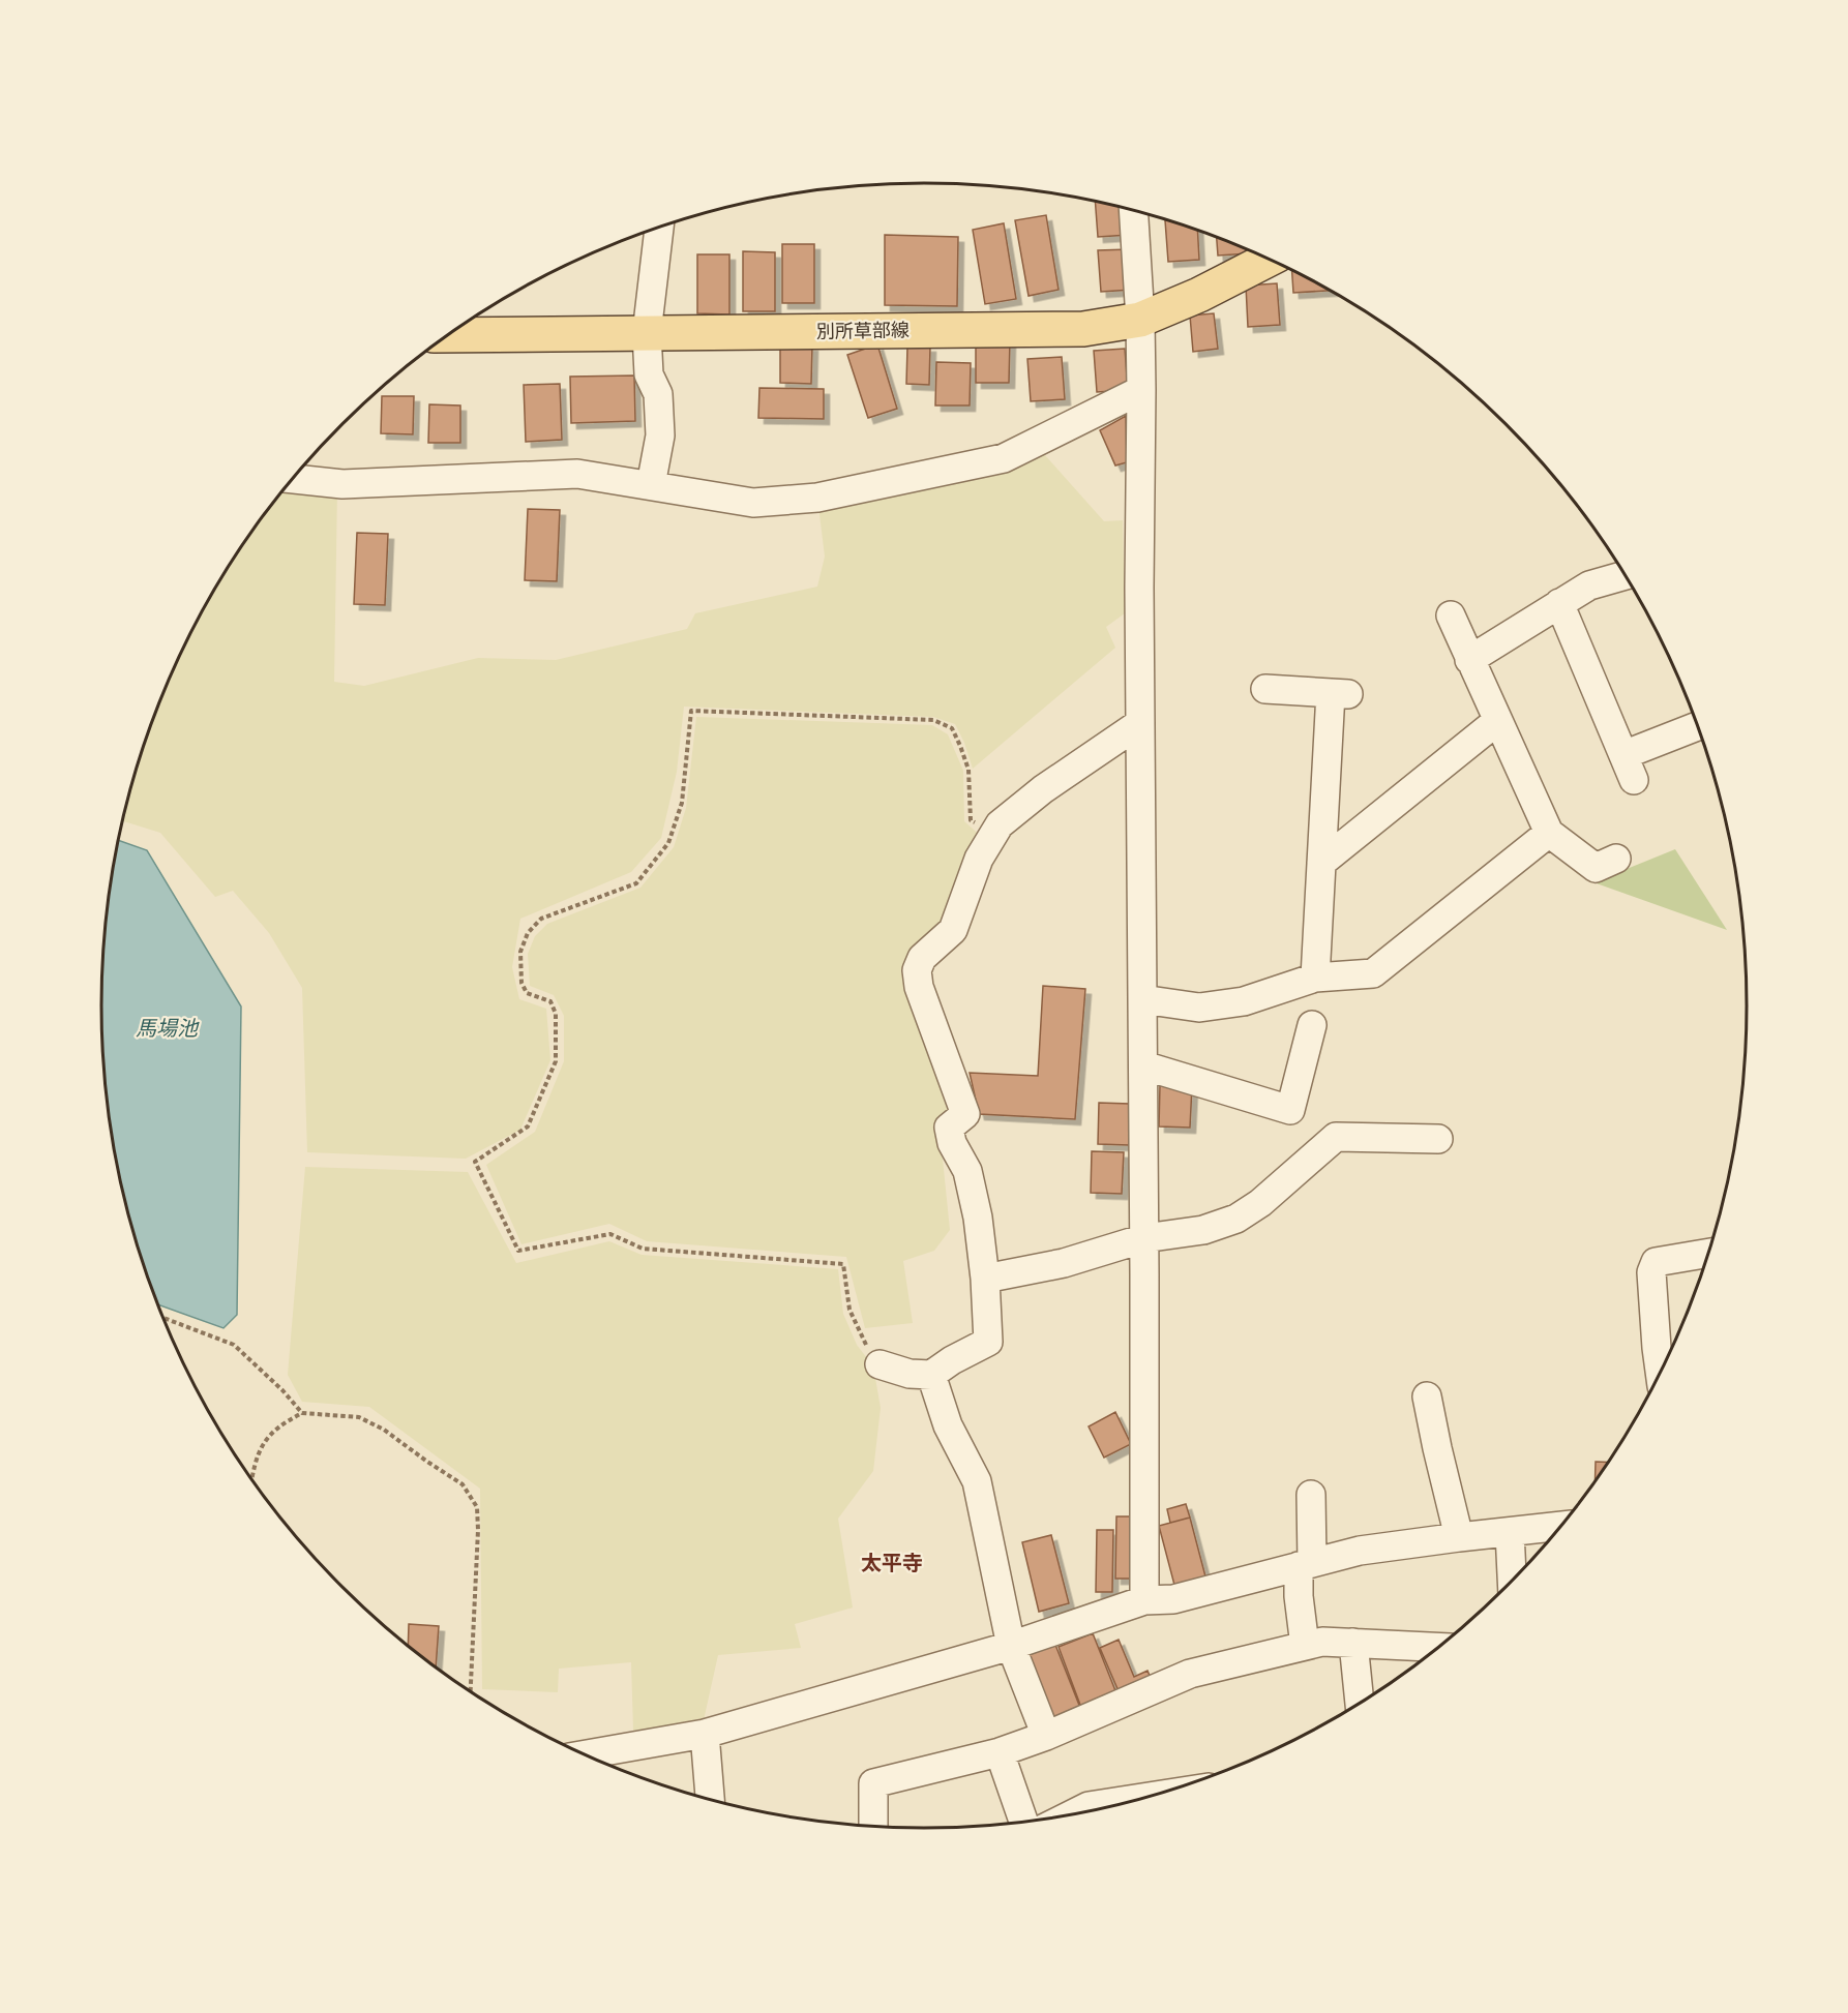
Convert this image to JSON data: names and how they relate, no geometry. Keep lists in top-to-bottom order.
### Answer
{
  "streets": {
    "main road": ["別所草部線"]
  },
  "districts": ["太平寺"],
  "water": ["馬場池"]
}
